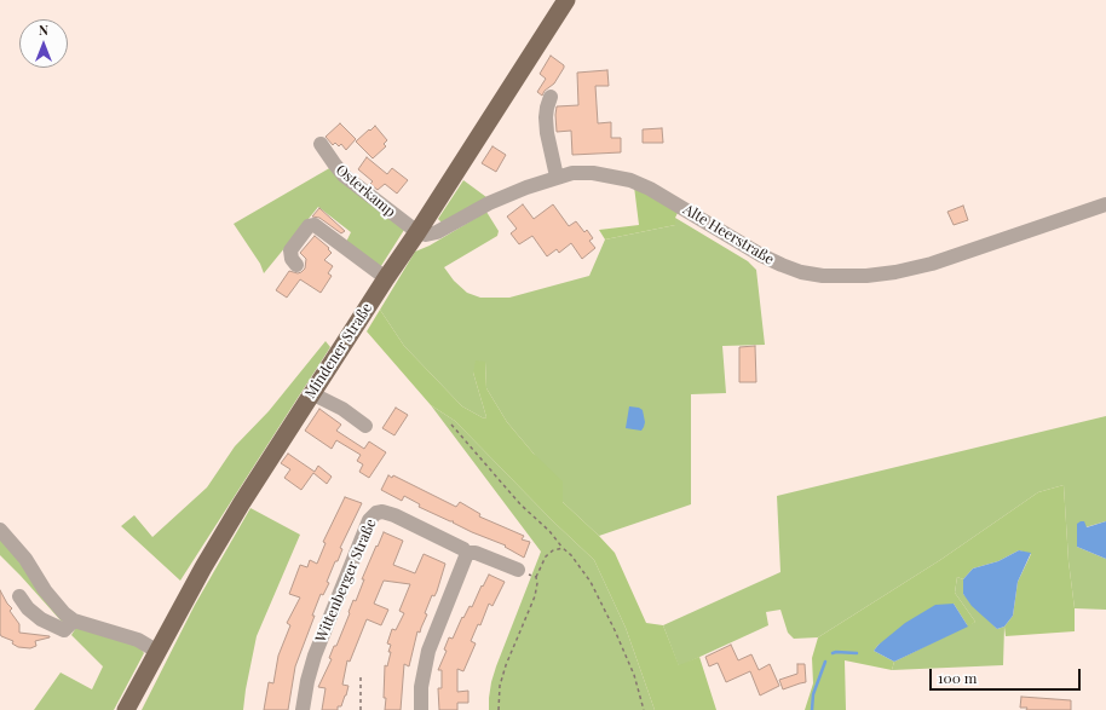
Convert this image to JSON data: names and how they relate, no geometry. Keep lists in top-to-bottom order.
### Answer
{
  "streets": {
    "main road": ["Mindener Straße"],
    "street": ["Osterkamp", "Alte Heerstraße", "Wittenberger Straße"]
  },
  "crossings": [
    ["Osterkamp", "Alte Heerstraße"],
    ["Osterkamp", "Mindener Straße"],
    ["Alte Heerstraße", "Mindener Straße"]
  ],
  "scale_bar": "100 m",
  "north": "top"
}
